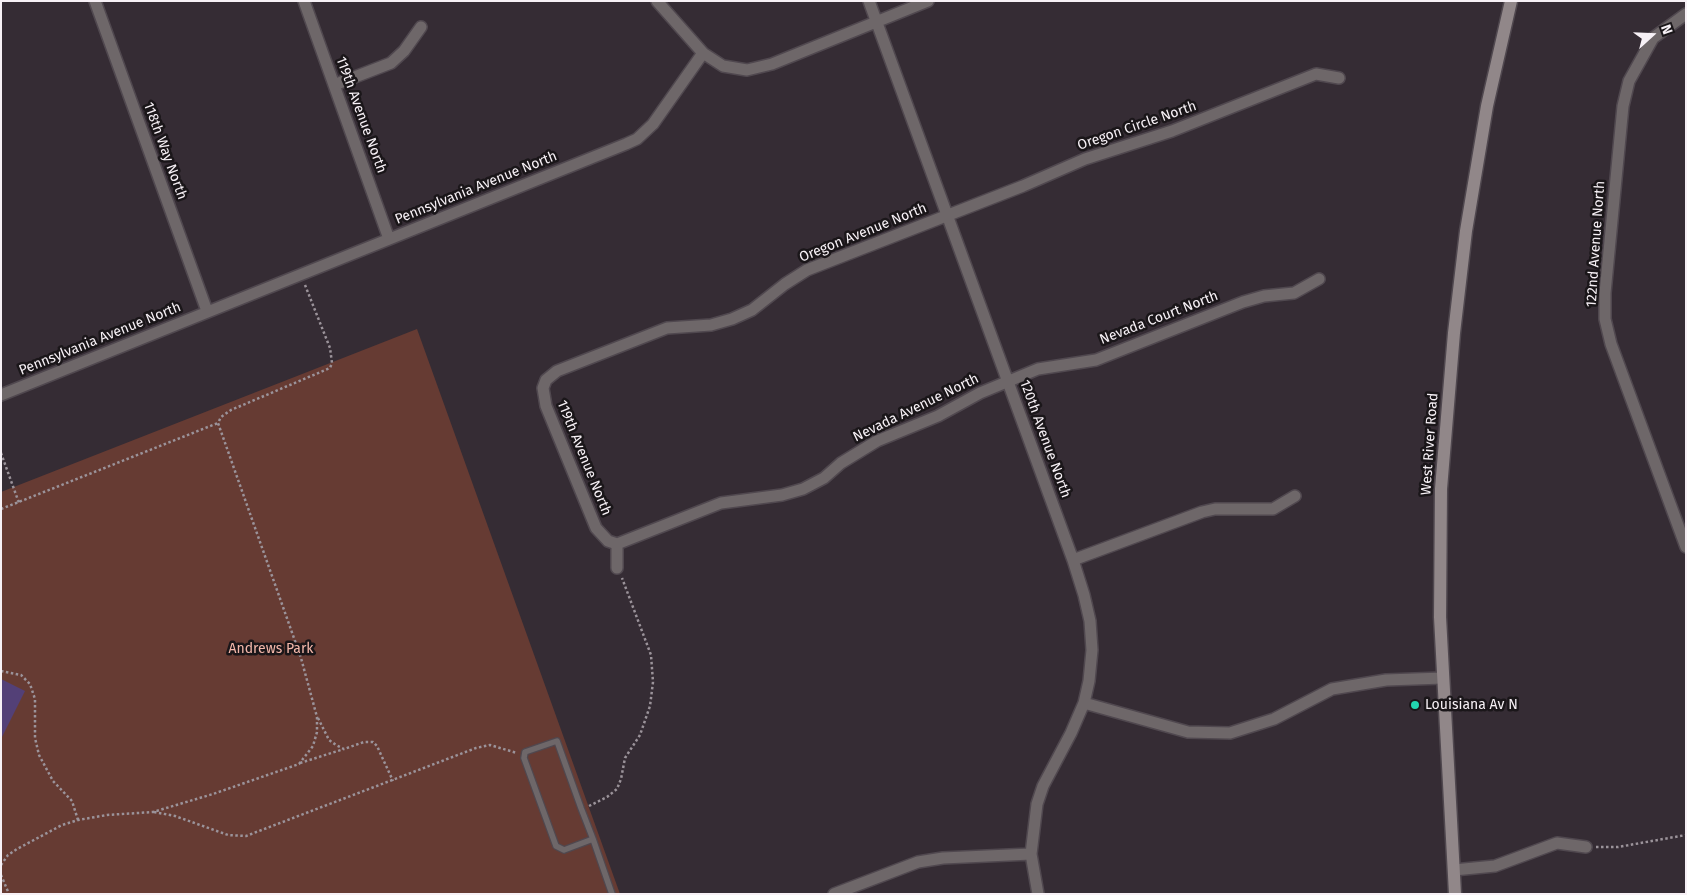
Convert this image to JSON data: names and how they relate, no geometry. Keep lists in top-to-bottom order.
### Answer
{
  "streets": {
    "main road": ["West River Road"],
    "street": [
      "119th Avenue North",
      "Oregon Circle North",
      "118th Way North",
      "Pennsylvania Avenue North",
      "Oregon Avenue North",
      "122nd Avenue North",
      "Nevada Court North",
      "Nevada Avenue North",
      "120th Avenue North"
    ]
  },
  "crossings": [
    ["119th Avenue North", "Pennsylvania Avenue North"],
    ["119th Avenue North", "Oregon Avenue North"],
    ["119th Avenue North", "Nevada Avenue North"],
    ["Oregon Circle North", "Oregon Avenue North"],
    ["Oregon Circle North", "120th Avenue North"],
    ["118th Way North", "Pennsylvania Avenue North"],
    ["Oregon Avenue North", "120th Avenue North"],
    ["Nevada Court North", "Nevada Avenue North"],
    ["Nevada Court North", "120th Avenue North"],
    ["Nevada Avenue North", "120th Avenue North"]
  ],
  "parks": ["Andrews Park"],
  "places": ["Louisiana Av N"],
  "north": "right"
}
